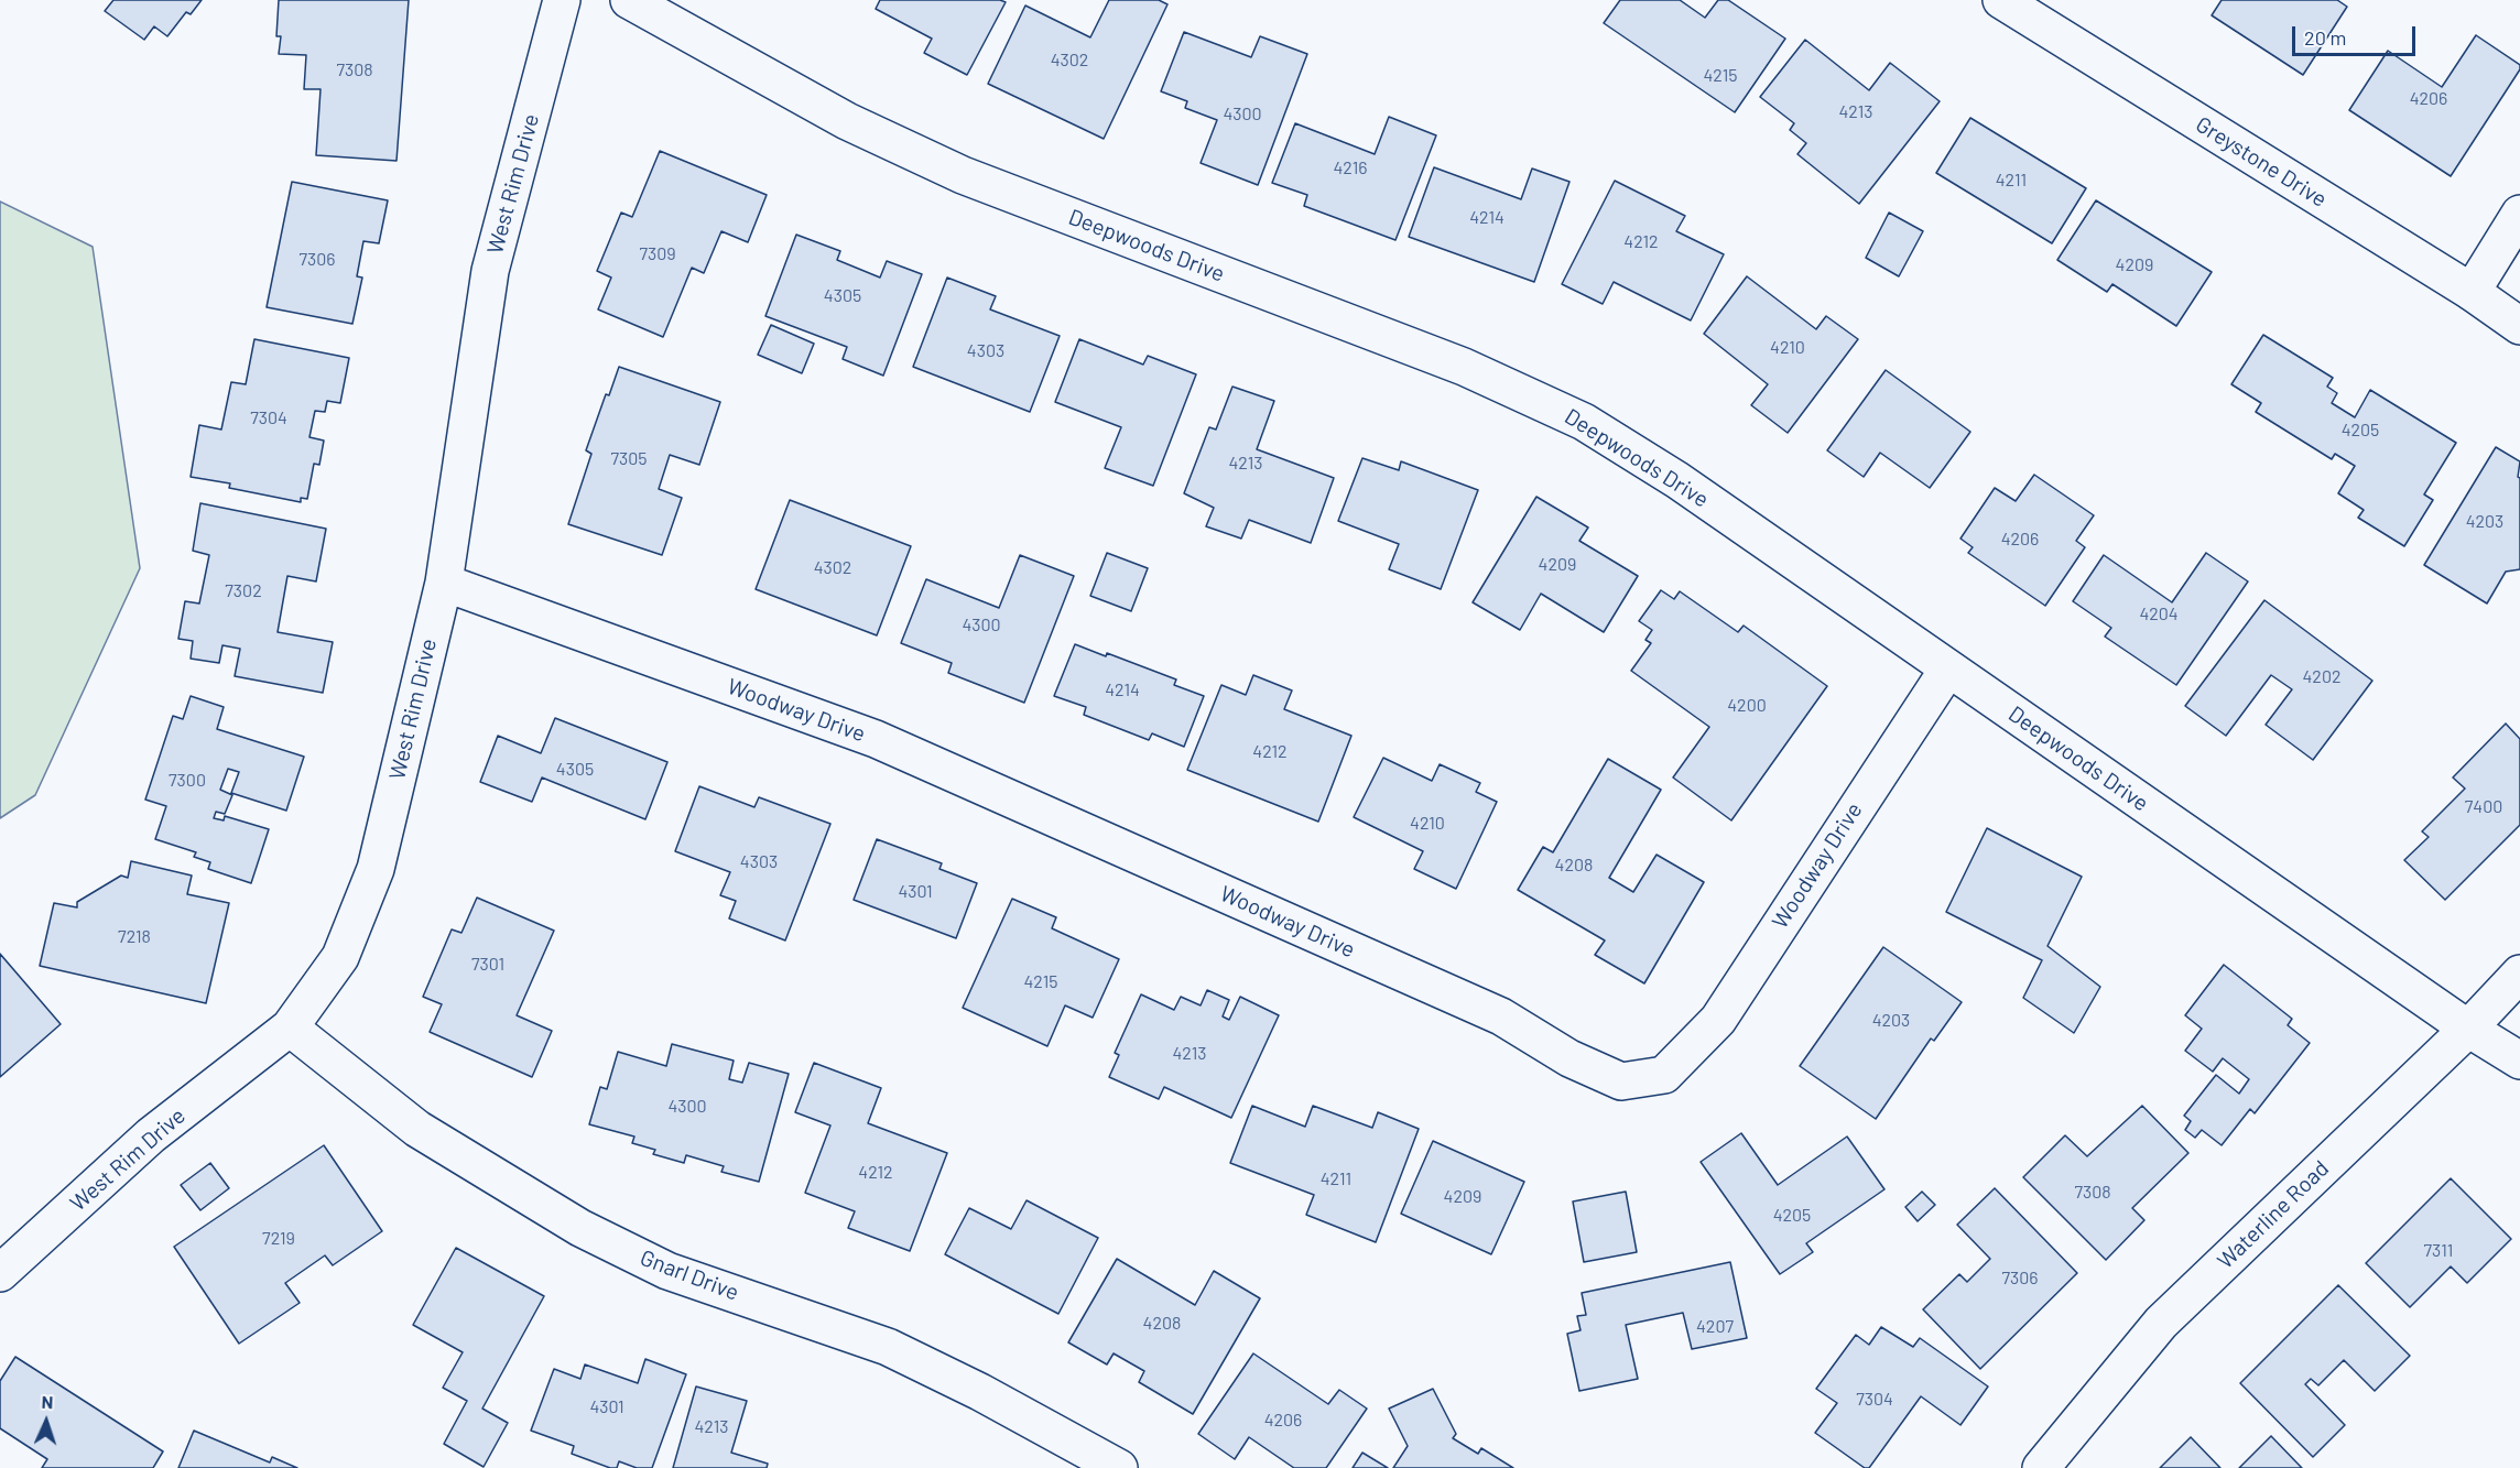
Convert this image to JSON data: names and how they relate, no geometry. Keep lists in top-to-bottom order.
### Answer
{
  "streets": {
    "street": [
      "Greystone Drive",
      "West Rim Drive",
      "Deepwoods Drive",
      "Woodway Drive",
      "Waterline Road",
      "Gnarl Drive"
    ]
  },
  "crossings": [
    ["West Rim Drive", "Woodway Drive"],
    ["West Rim Drive", "Gnarl Drive"],
    ["Deepwoods Drive", "Woodway Drive"],
    ["Deepwoods Drive", "Waterline Road"]
  ],
  "house_numbers": [
    "4302",
    "7308",
    "4215",
    "4206",
    "4213",
    "4300",
    "4216",
    "4211",
    "4214",
    "4212",
    "7309",
    "7306",
    "4209",
    "4305",
    "4210",
    "4303",
    "7304",
    "4205",
    "7305",
    "4213",
    "4203",
    "4206",
    "4209",
    "4302",
    "7302",
    "4204",
    "4300",
    "4202",
    "4214",
    "4200",
    "4212",
    "4305",
    "7300",
    "7400",
    "4210",
    "4303",
    "4208",
    "4301",
    "7218",
    "7301",
    "4215",
    "4203",
    "4213",
    "4300",
    "4212",
    "4211",
    "7308",
    "4209",
    "4205",
    "7219",
    "7311",
    "7306",
    "4208",
    "4207",
    "7304",
    "4301",
    "4206",
    "4213"
  ],
  "scale_bar": "20 m",
  "north": "top"
}
